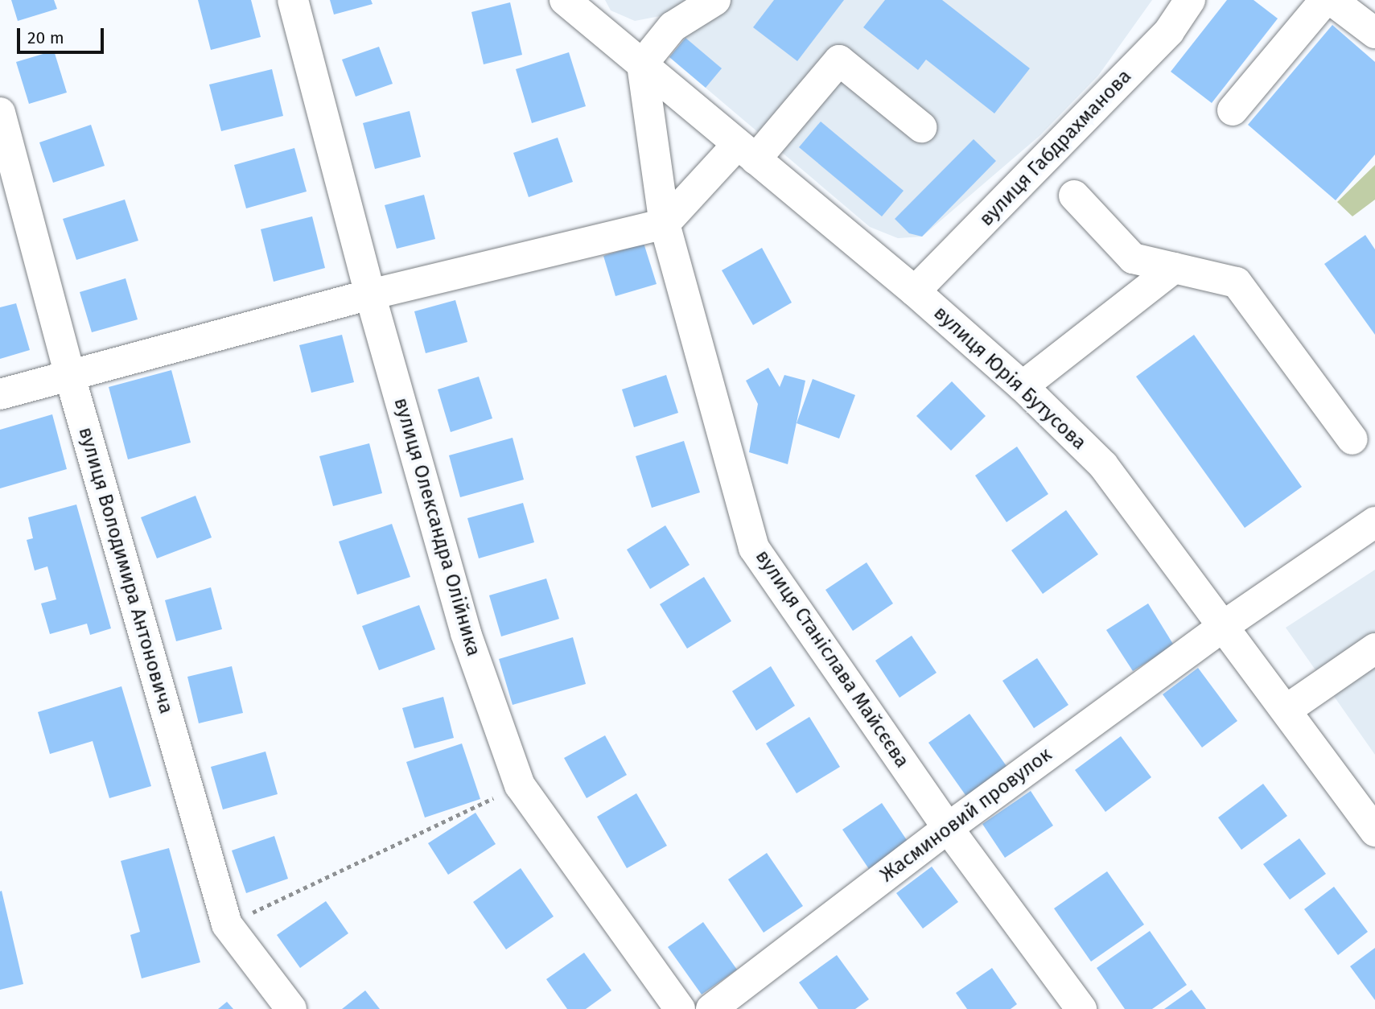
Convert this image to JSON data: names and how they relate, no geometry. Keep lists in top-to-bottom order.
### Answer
{
  "streets": {
    "street": [
      "вулиця Габдрахманова",
      "вулиця Юрія Бутусова",
      "вулиця Олександра Олійника",
      "вулиця Володимира Антоновича",
      "вулиця Станіслава Майсєєва",
      "Жасминовий провулок"
    ]
  },
  "crossings": [
    ["вулиця Габдрахманова", "вулиця Юрія Бутусова"],
    ["вулиця Юрія Бутусова", "вулиця Станіслава Майсєєва"],
    ["вулиця Юрія Бутусова", "Жасминовий провулок"],
    ["вулиця Станіслава Майсєєва", "Жасминовий провулок"]
  ],
  "scale_bar": "20 m"
}
